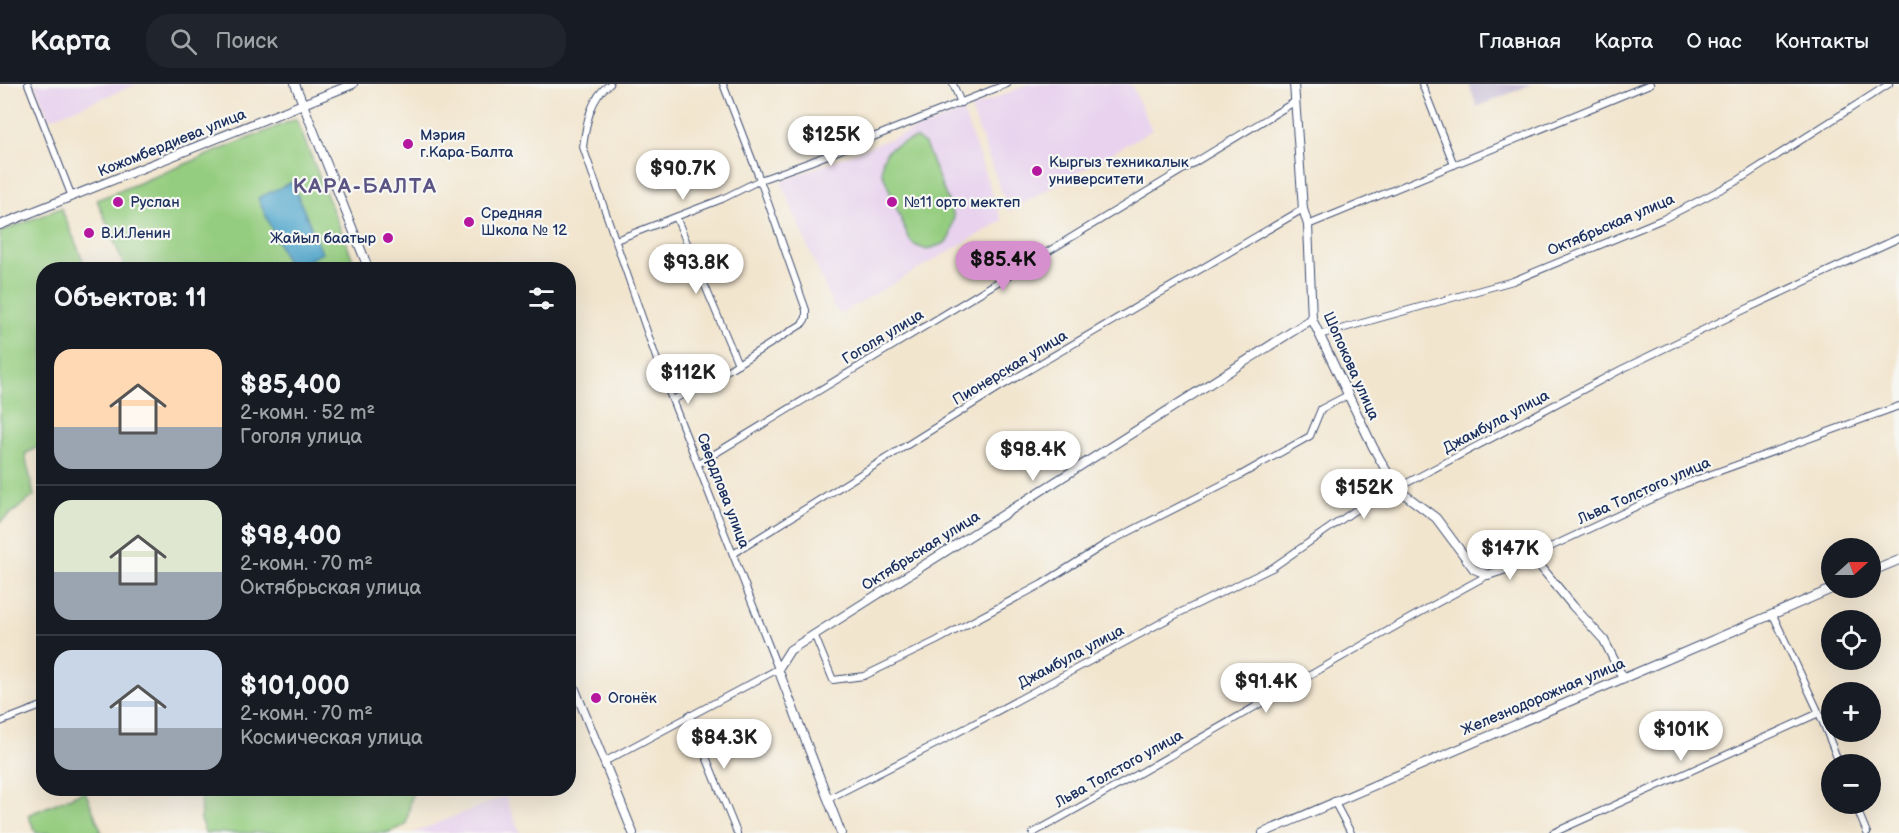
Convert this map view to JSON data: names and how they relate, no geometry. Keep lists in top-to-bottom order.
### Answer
{
  "streets": {
    "street": [
      "Кожомбердиева улица",
      "Октябрьская улица",
      "Гоголя улица",
      "Шопокова улица",
      "Пионерская улица",
      "Джамбула улица",
      "Свердлова улица",
      "Льва Толстого улица",
      "Железнодорожная улица"
    ]
  },
  "crossings": [
    ["Октябрьская улица", "Шопокова улица"],
    ["Октябрьская улица", "Свердлова улица"],
    ["Гоголя улица", "Шопокова улица"],
    ["Гоголя улица", "Свердлова улица"],
    ["Шопокова улица", "Пионерская улица"],
    ["Шопокова улица", "Джамбула улица"],
    ["Шопокова улица", "Льва Толстого улица"],
    ["Пионерская улица", "Свердлова улица"],
    ["Джамбула улица", "Свердлова улица"]
  ],
  "districts": ["КАРА-БАЛТА"],
  "places": [
    "Мэрия г.Кара-Балта",
    "Кыргыз техникалык университети",
    "Руслан",
    "№11 орто мектеп",
    "Средняя Школа № 12",
    "В.И.Ленин",
    "Жайыл баатыр",
    "Огонёк"
  ],
  "north": "right",
  "page": {
    "header": "Карта",
    "search": "Поиск",
    "nav": [
      "Главная",
      "Карта",
      "О нас",
      "Контакты"
    ],
    "price": [
      "$125K",
      "$90.7K",
      "$85.4K",
      "$93.8K",
      "$112K",
      "$98.4K",
      "$152K",
      "$147K",
      "$91.4K",
      "$101K",
      "$84.3K"
    ],
    "heading": "Объектов: 11",
    "list": [
      {
        "name": "$85,400",
        "note": "2-комн. · 52 m² · Гоголя улица"
      },
      {
        "name": "$98,400",
        "note": "2-комн. · 70 m² · Октябрьская улица"
      },
      {
        "name": "$101,000",
        "note": "2-комн. · 70 m² · Космическая улица"
      }
    ],
    "map_buttons": ["+", "−"]
  }
}
